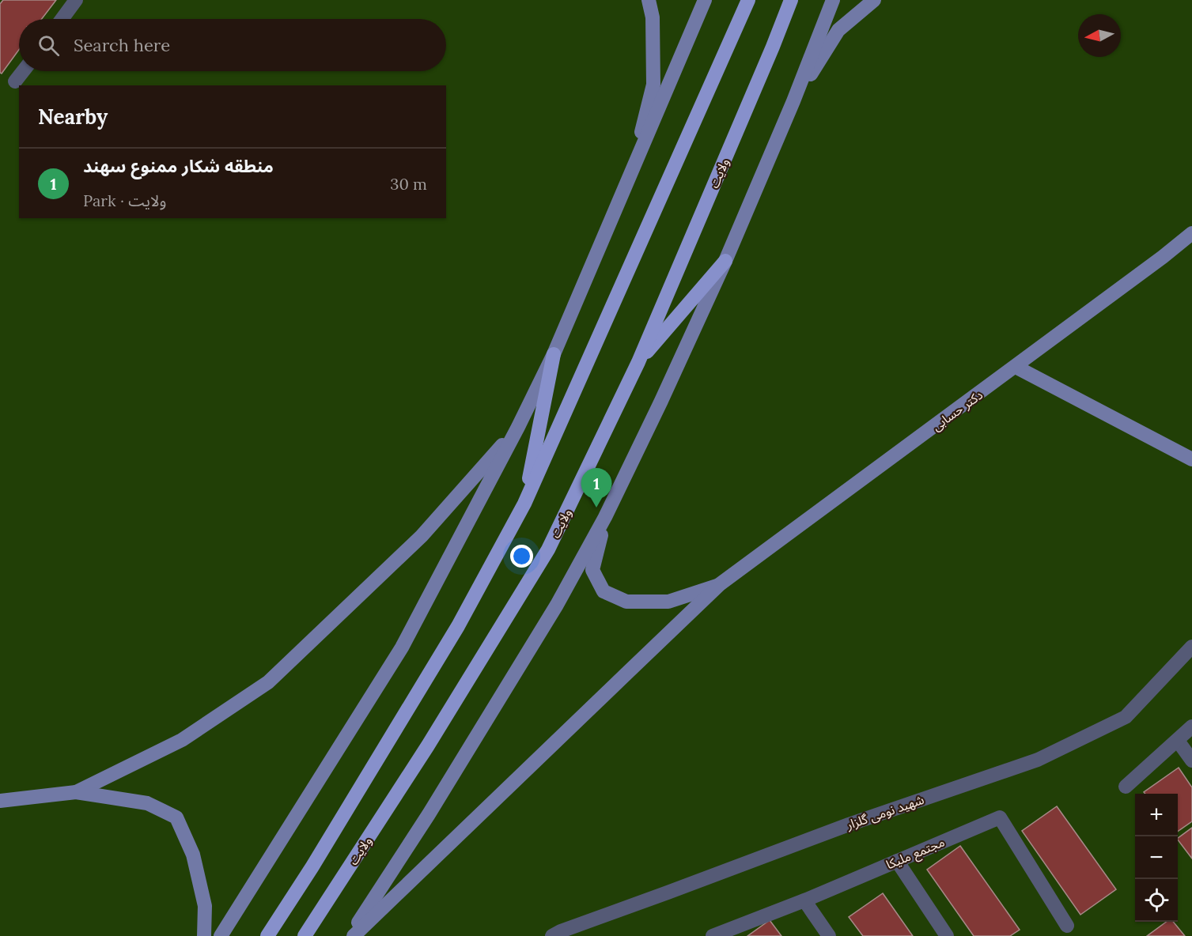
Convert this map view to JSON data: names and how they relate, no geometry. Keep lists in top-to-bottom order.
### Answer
{
  "streets": {
    "main road": ["ولایت", "دکتر حسابی"],
    "street": ["شهید نومی گلزار", "مجتمع ملیکا"]
  },
  "north": "left",
  "page": {
    "search": "Search here",
    "heading": "Nearby",
    "list": [
      {
        "mark": "1",
        "name": "منطقه شکار ممنوع سهند",
        "note": "Park · ولایت",
        "value": "30 m"
      }
    ],
    "pins": "1",
    "map_buttons": ["+", "−"]
  }
}
